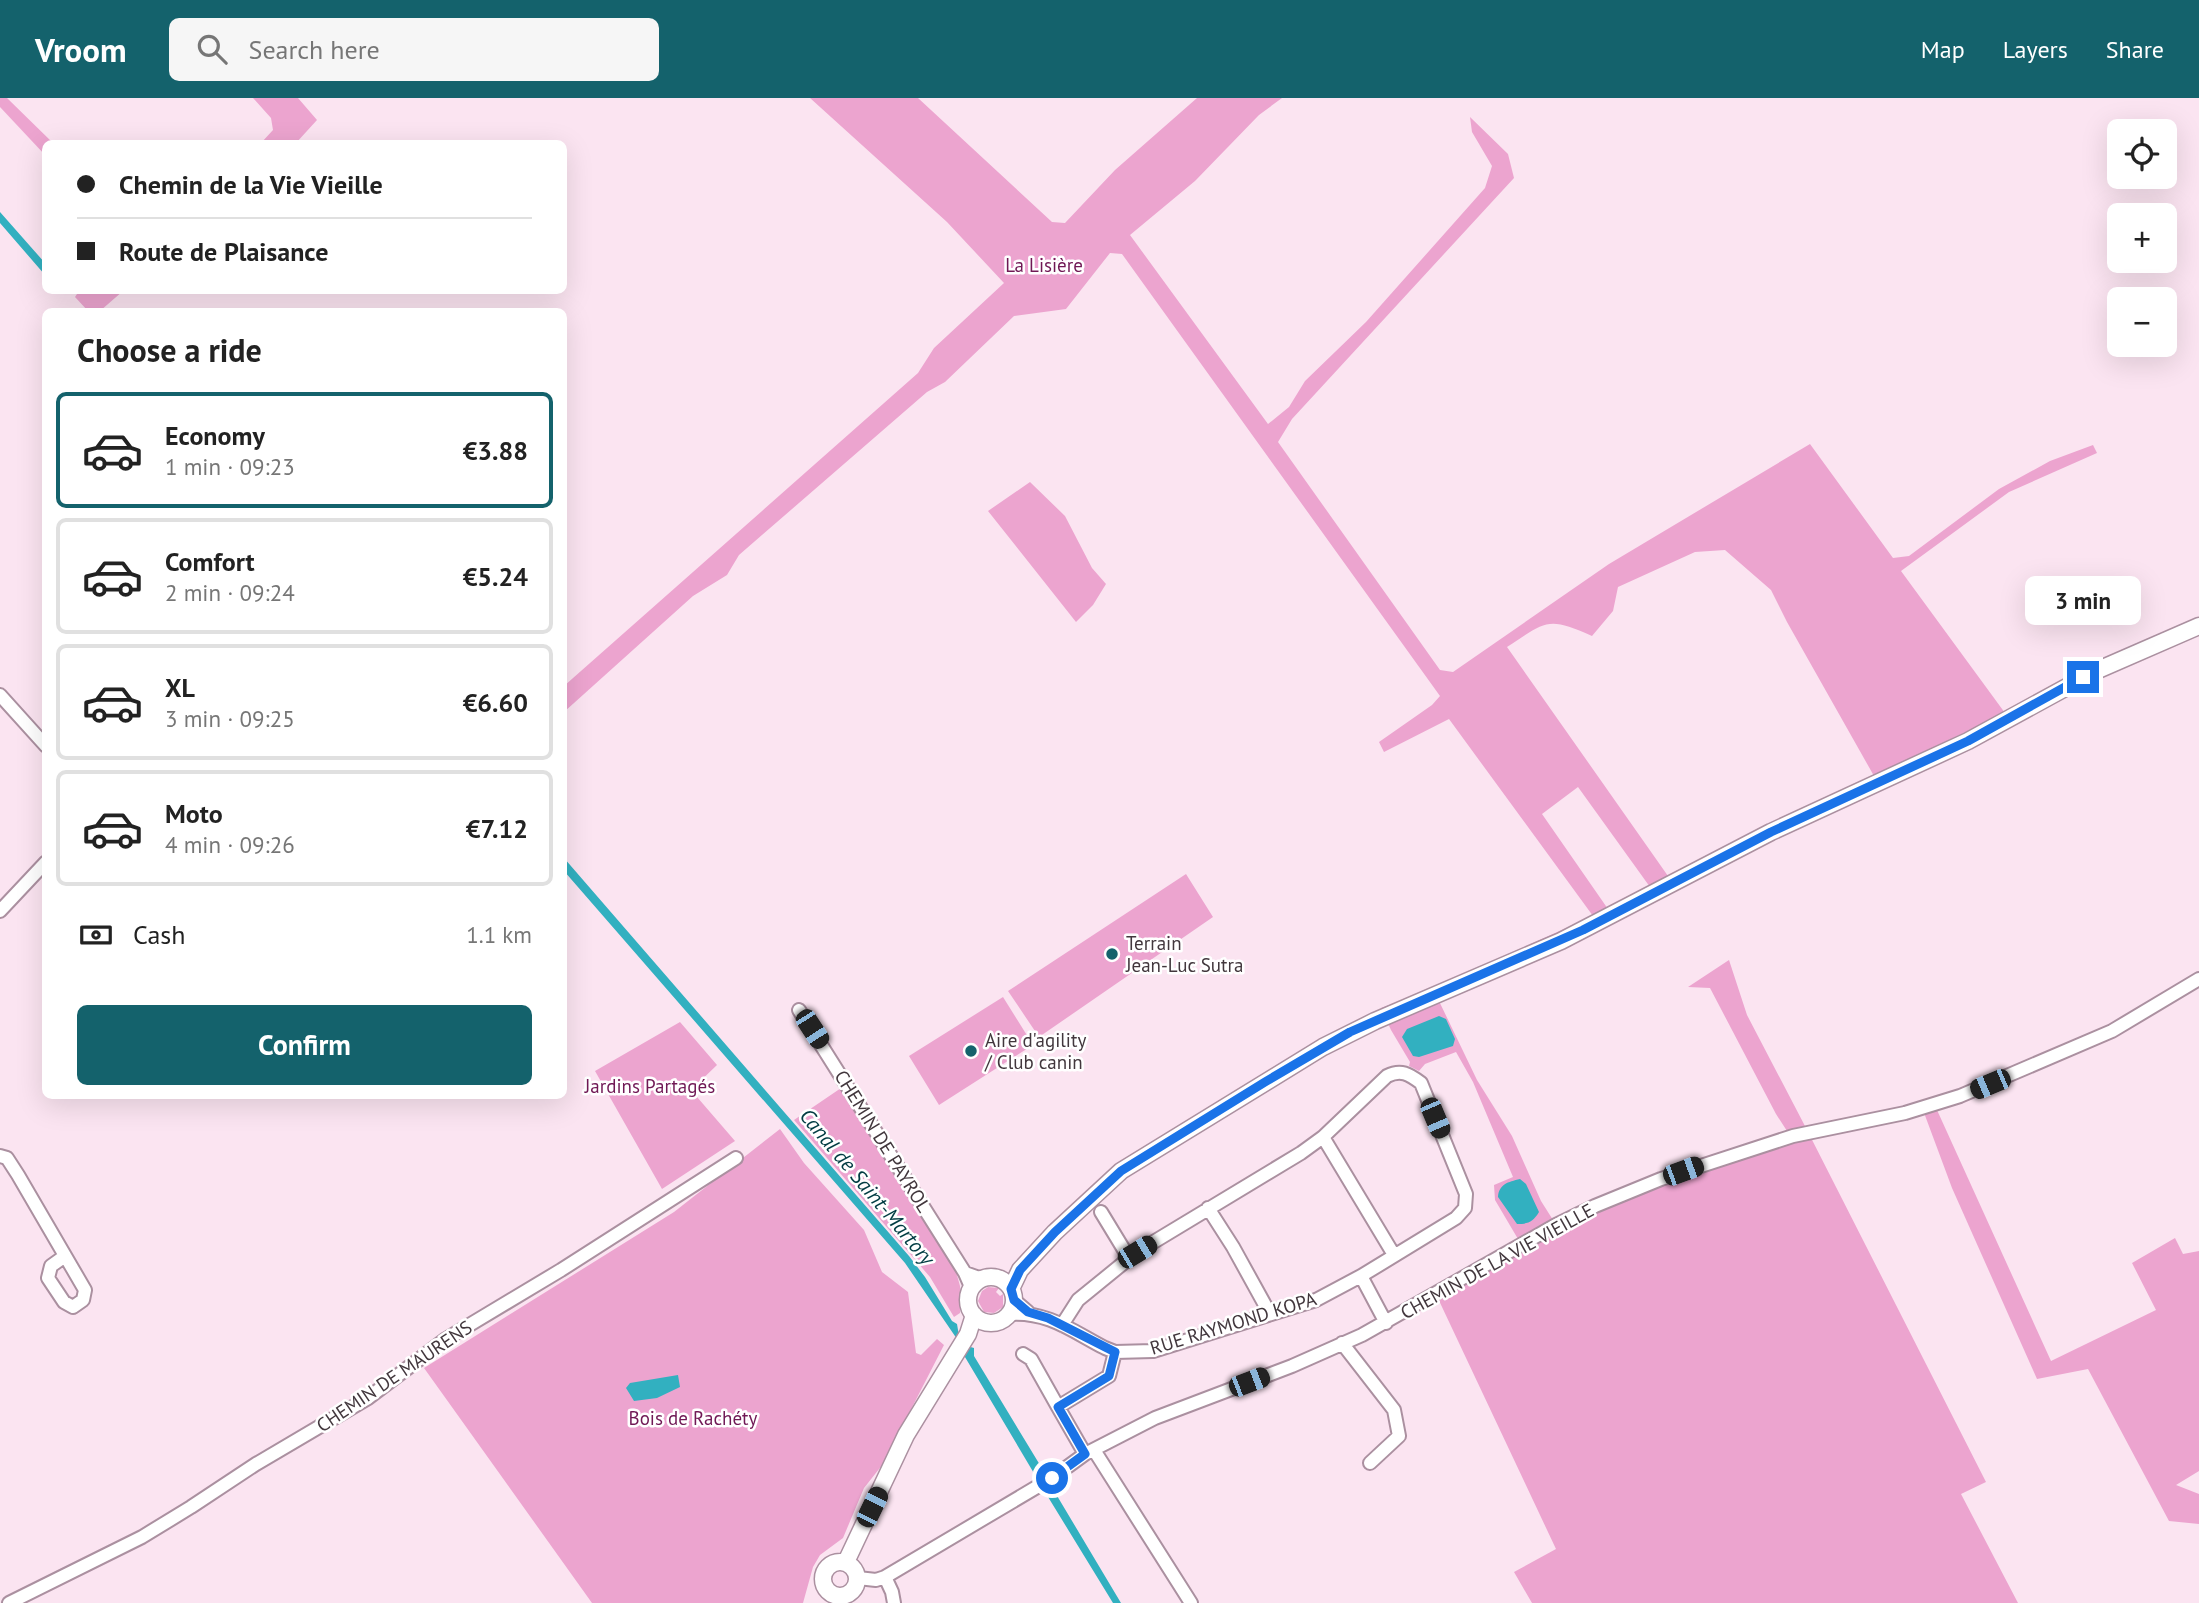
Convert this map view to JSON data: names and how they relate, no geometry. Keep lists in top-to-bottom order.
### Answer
{
  "streets": {
    "street": [
      "CHEMIN DE PAYROL",
      "CHEMIN DE LA VIE VIEILLE",
      "RUE RAYMOND KOPA",
      "CHEMIN DE MAURENS"
    ]
  },
  "crossings": [
    ["CHEMIN DE PAYROL", "RUE RAYMOND KOPA"]
  ],
  "water": ["Canal de Saint-Martory"],
  "parks": ["La Lisière", "Jardins Partagés", "Bois de Rachéty"],
  "places": ["Terrain Jean-Luc Sutra", "Aire d'agility / Club canin"],
  "page": {
    "header": "Vroom",
    "search": "Search here",
    "nav": ["Map", "Layers", "Share"],
    "map_buttons": ["+", "−"],
    "banner": ["Chemin de la Vie Vieille", "Route de Plaisance"],
    "heading": "Choose a ride",
    "list": [
      {
        "name": "Economy",
        "note": "1 min · 09:23",
        "value": "€3.88"
      },
      {
        "name": "Comfort",
        "note": "2 min · 09:24",
        "value": "€5.24"
      },
      {
        "name": "XL",
        "note": "3 min · 09:25",
        "value": "€6.60"
      },
      {
        "name": "Moto",
        "note": "4 min · 09:26",
        "value": "€7.12"
      }
    ],
    "bubble": "3 min",
    "pay": ["Cash", "1.1 km"],
    "buttons": "Confirm"
  }
}
